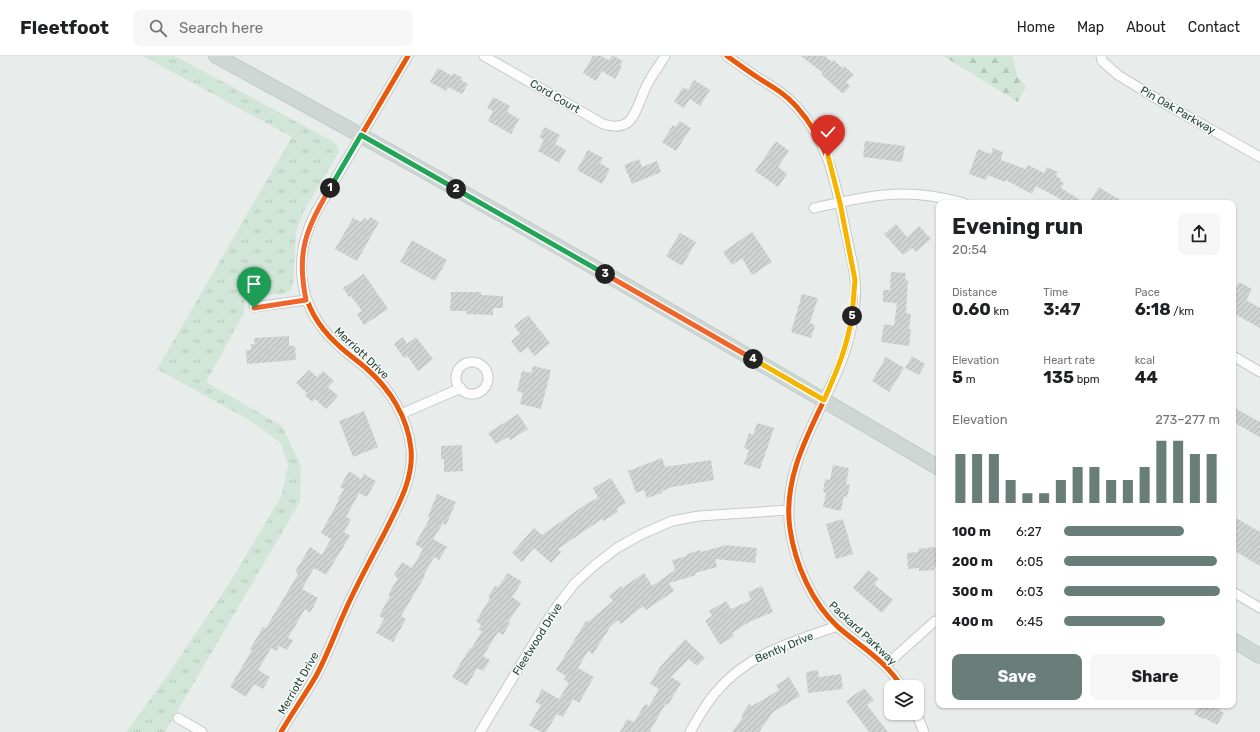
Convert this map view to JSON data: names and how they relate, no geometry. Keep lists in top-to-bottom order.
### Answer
{
  "streets": {
    "street": [
      "Cord Court",
      "Pin Oak Parkway",
      "Merriott Drive",
      "Packard Parkway",
      "Fleetwood Drive",
      "Bently Drive"
    ]
  },
  "crossings": [
    ["Packard Parkway", "Fleetwood Drive"],
    ["Packard Parkway", "Bently Drive"]
  ],
  "page": {
    "header": "Fleetfoot",
    "search": "Search here",
    "nav": [
      "Home",
      "Map",
      "About",
      "Contact"
    ],
    "pins": [
      "1",
      "2",
      "3",
      "5",
      "4"
    ],
    "heading": ["Evening run", "20:54"],
    "stats": [
      ["Distance", "0.60 km"],
      ["Time", "3:47"],
      ["Pace", "6:18 /km"],
      ["Elevation", "5 m"],
      ["Heart rate", "135 bpm"],
      ["kcal", "44"]
    ],
    "chart": ["Elevation", "273–277 m"],
    "list": [
      {
        "name": "100 m",
        "note": "6:27"
      },
      {
        "name": "200 m",
        "note": "6:05"
      },
      {
        "name": "300 m",
        "note": "6:03"
      },
      {
        "name": "400 m",
        "note": "6:45"
      }
    ],
    "buttons": ["Save", "Share"]
  }
}
